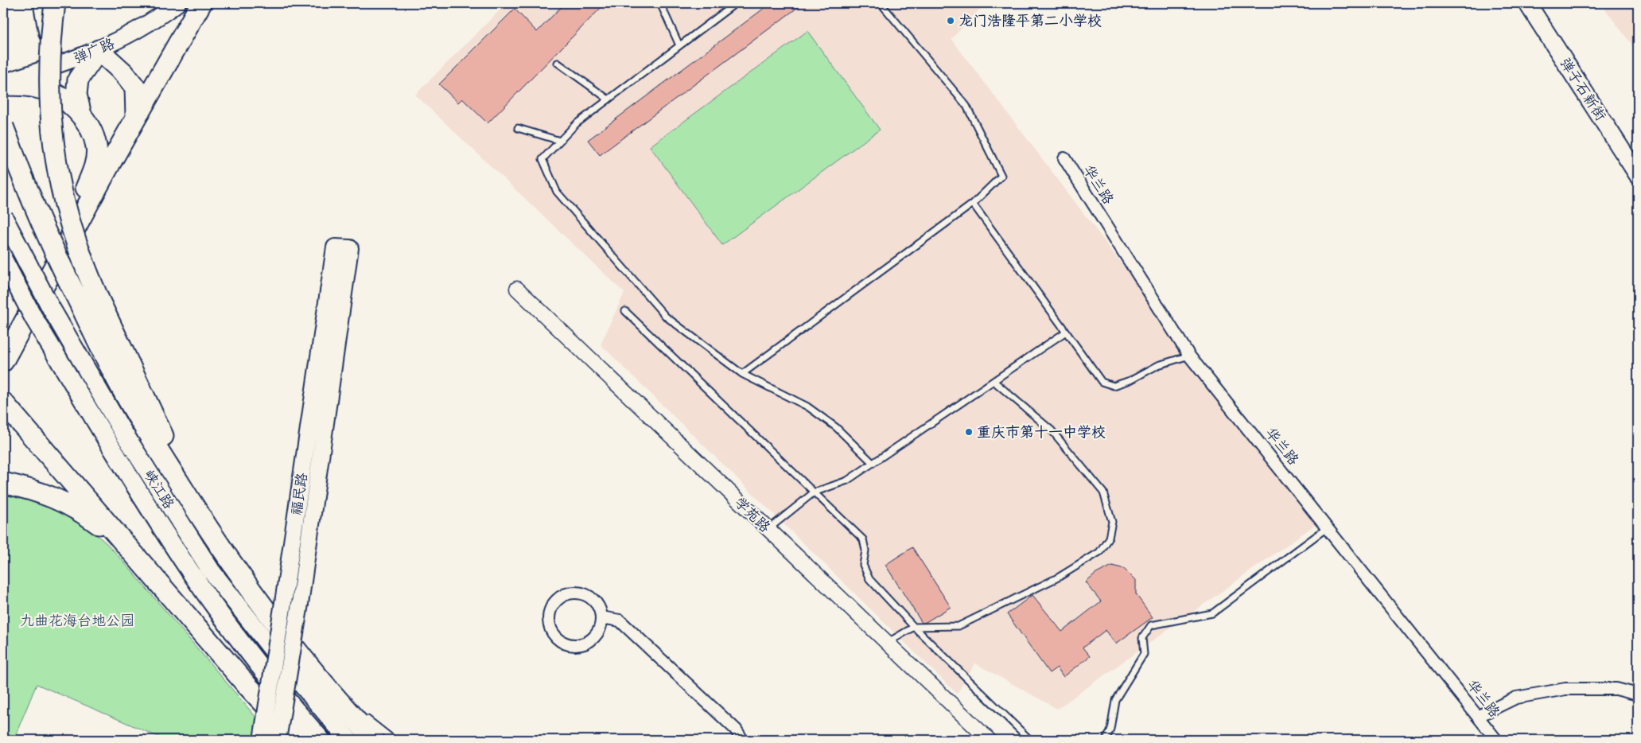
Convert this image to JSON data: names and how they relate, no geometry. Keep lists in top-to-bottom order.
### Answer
{
  "streets": {
    "highway": ["峡江路"],
    "main road": ["弹广路", "弹子石新街", "福民路"],
    "street": ["华兰路", "学苑路"]
  },
  "parks": ["九曲花海台地公园"],
  "places": ["龙门浩隆平第二小学校", "重庆市第十一中学校"]
}
